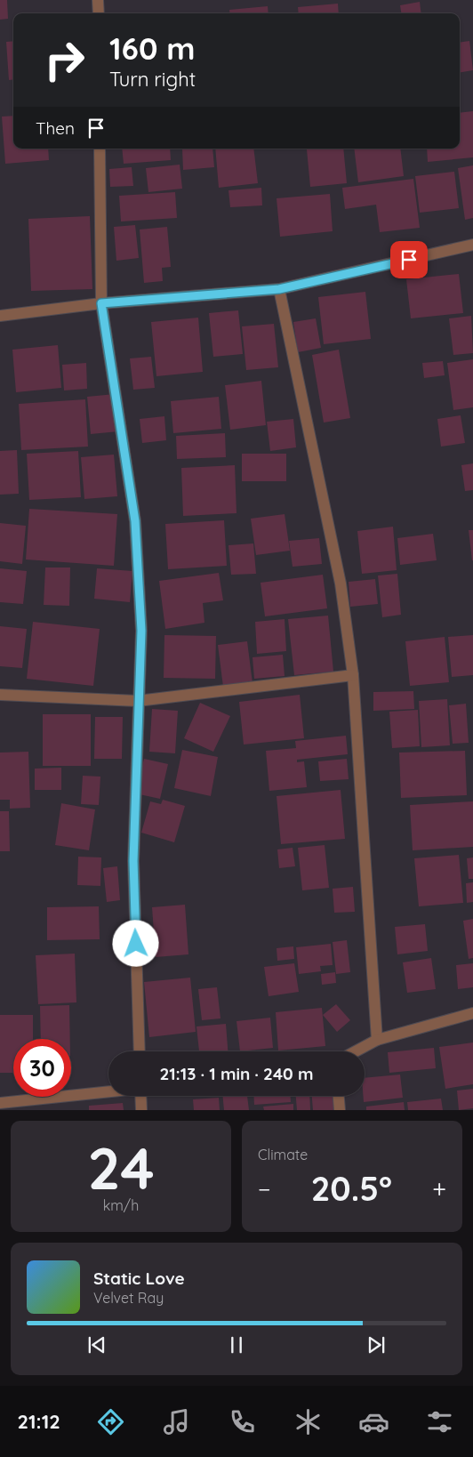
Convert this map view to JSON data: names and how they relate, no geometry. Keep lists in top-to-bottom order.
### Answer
{
  "page": {
    "turn": ["160 m", "Turn right"],
    "then": "Then",
    "limit": "30",
    "trip": "21:13 · 1 min · 240 m",
    "tile": [
      ["24", "km/h"],
      "Climate"
    ],
    "heat": ["−", "20.5°", "+"],
    "song": ["Static Love", "Velvet Ray"],
    "tabs": "21:12"
  }
}
